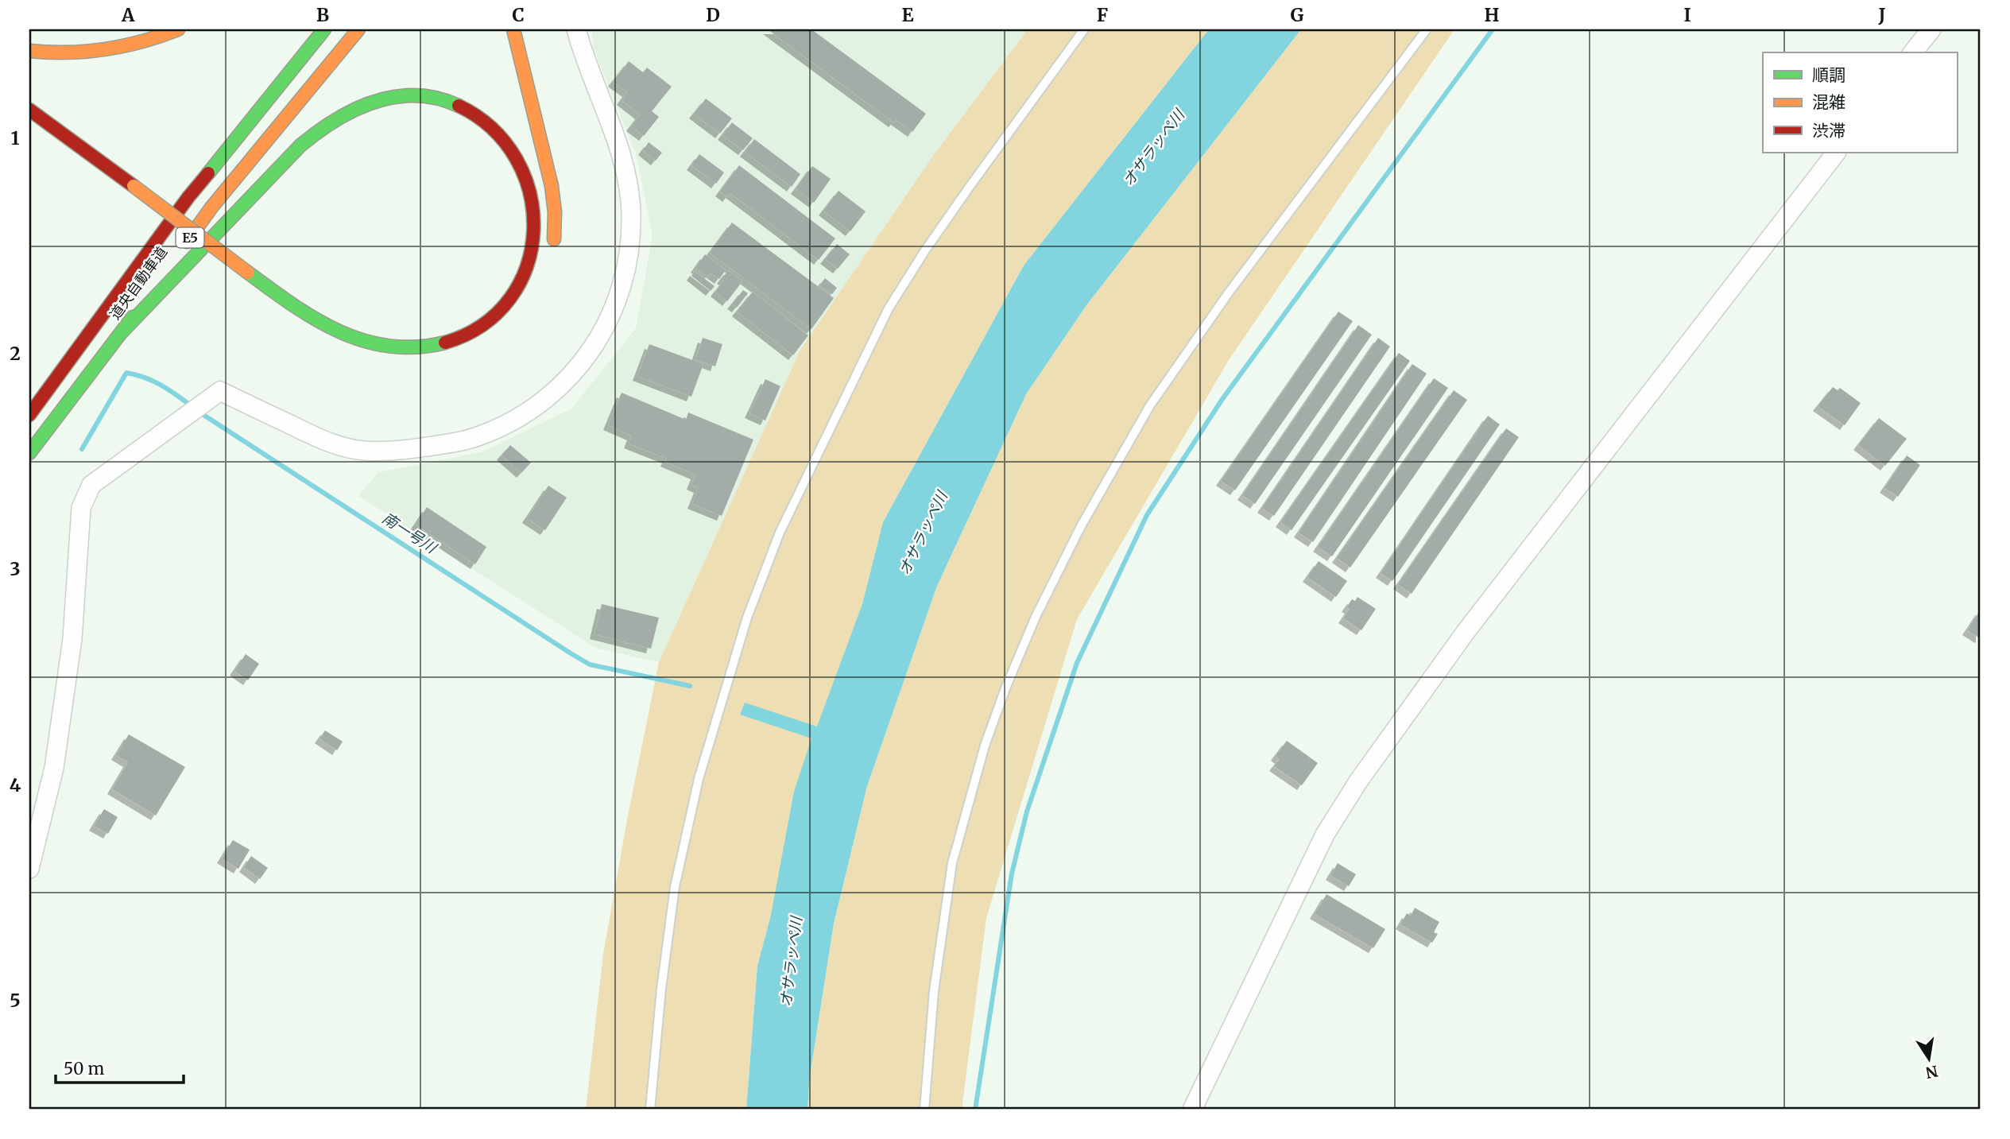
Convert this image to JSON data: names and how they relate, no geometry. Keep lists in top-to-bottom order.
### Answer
{
  "streets": {
    "highway": ["E5", "道央自動車道"]
  },
  "water": ["オサラッペ川", "南一号川"],
  "legend": ["順調", "混雑", "渋滞"],
  "scale_bar": "50 m",
  "north": "bottom",
  "grid": {
    "columns": [
      "A",
      "B",
      "C",
      "D",
      "E",
      "F",
      "G",
      "H",
      "I",
      "J"
    ],
    "rows": [
      "1",
      "2",
      "3",
      "4",
      "5"
    ]
  }
}
